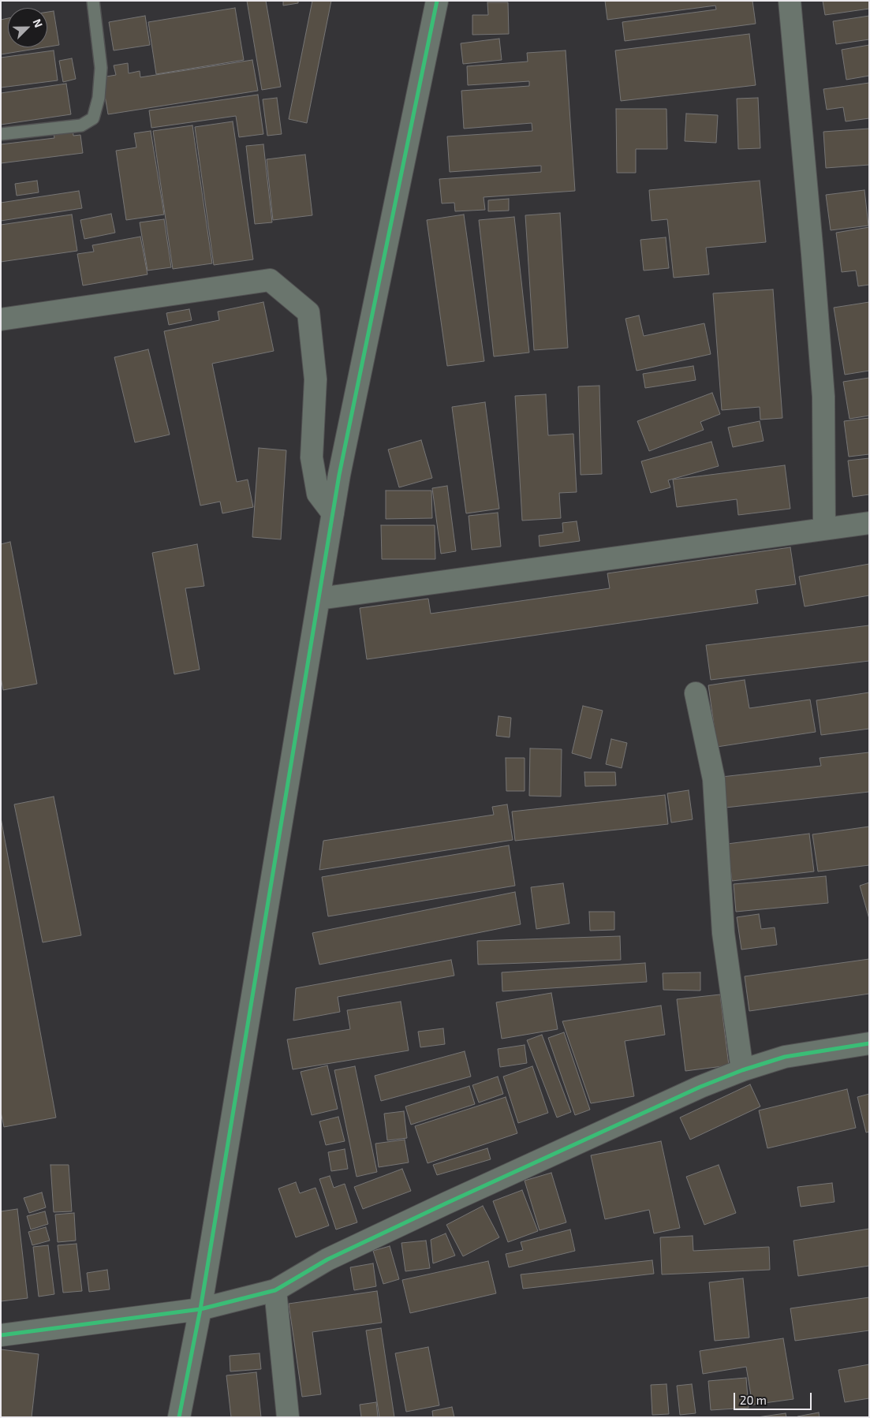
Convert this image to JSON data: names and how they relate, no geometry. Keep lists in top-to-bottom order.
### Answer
{
  "scale_bar": "20 m",
  "north": "top right"
}
